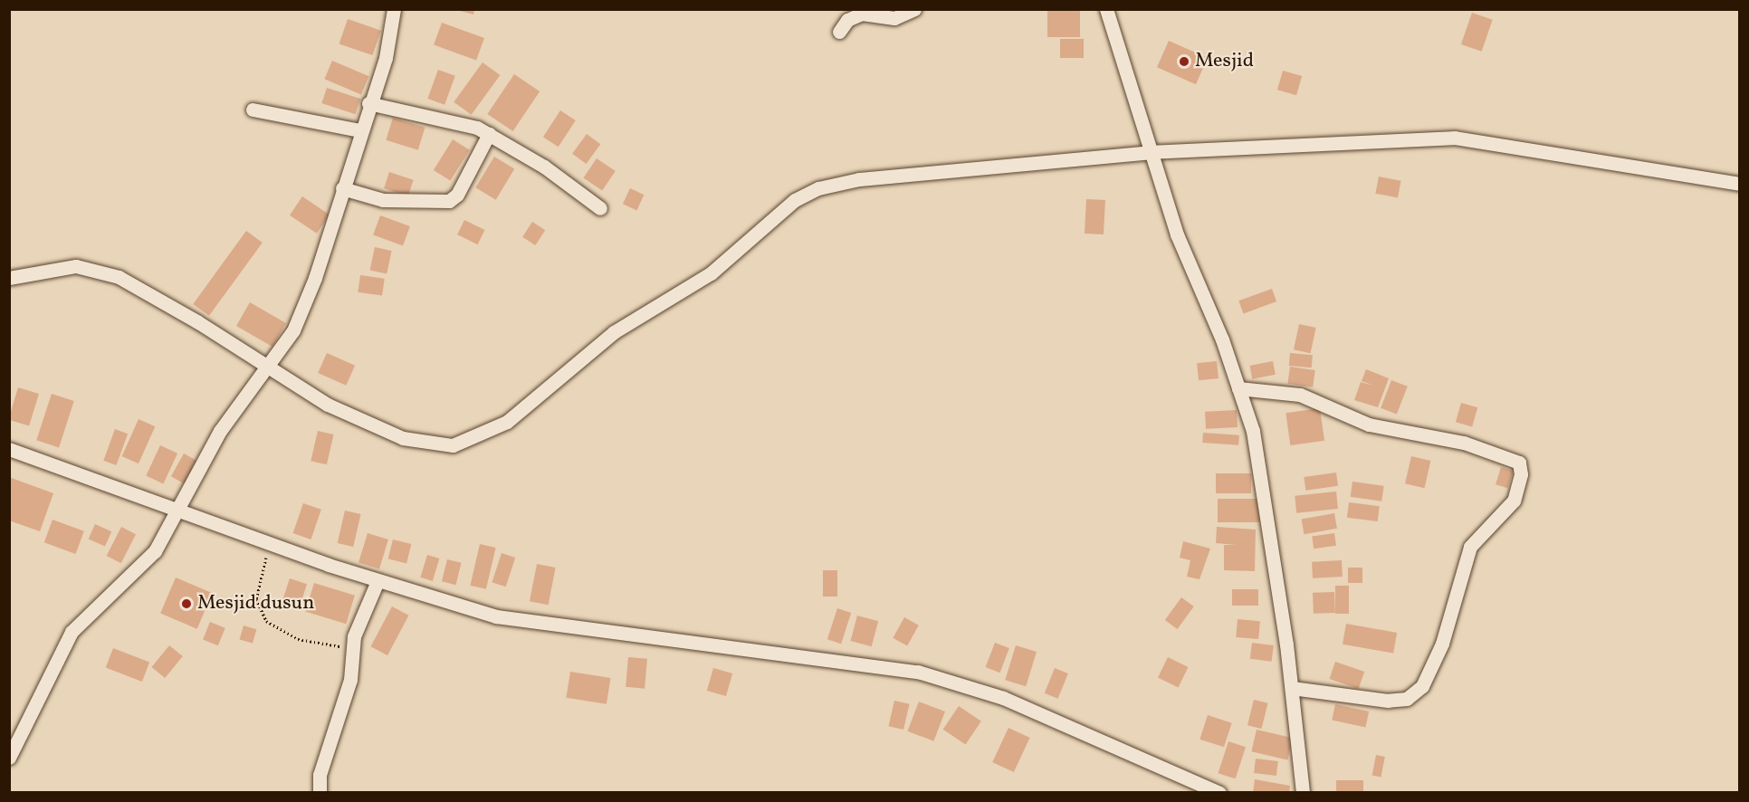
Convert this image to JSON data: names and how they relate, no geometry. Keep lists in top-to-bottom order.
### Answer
{
  "places": ["Mesjid", "Mesjid dusun"]
}
